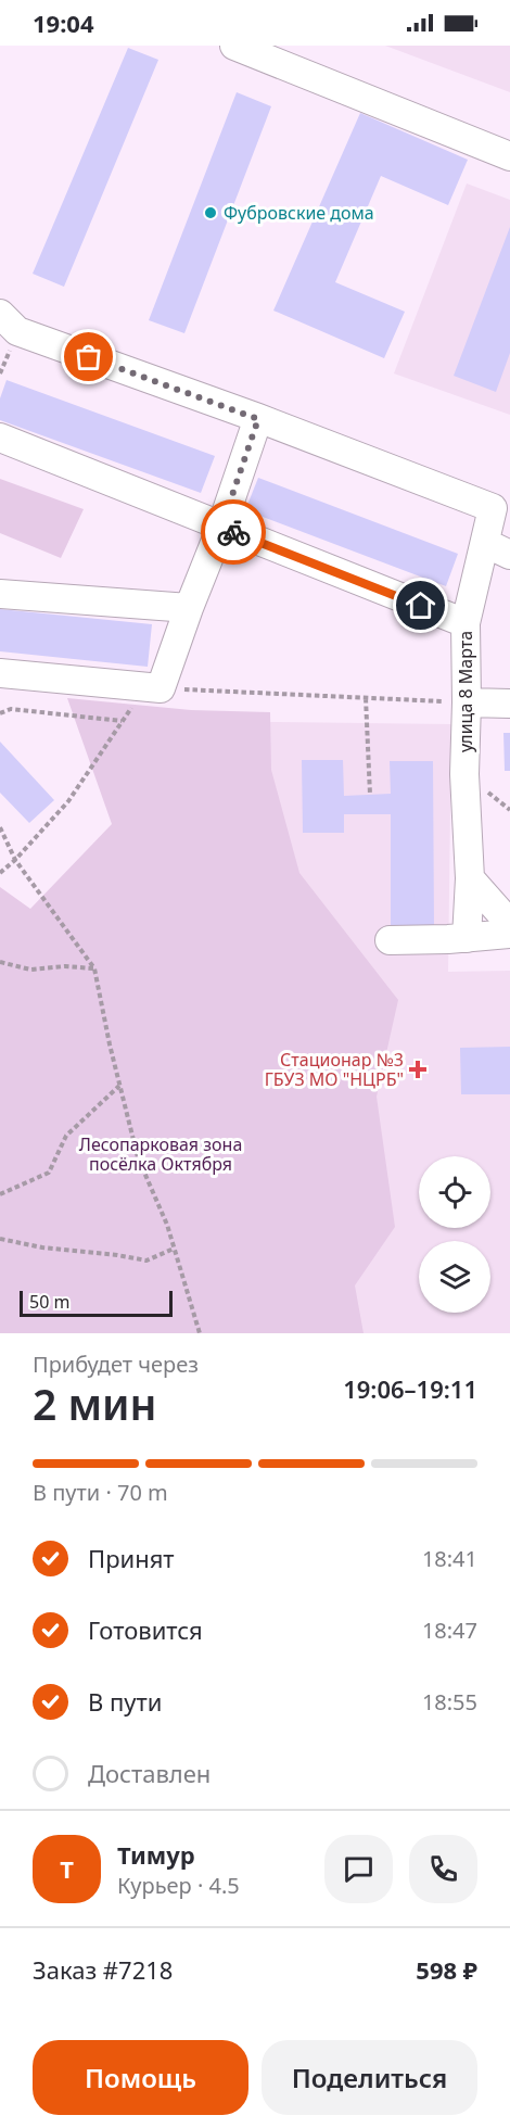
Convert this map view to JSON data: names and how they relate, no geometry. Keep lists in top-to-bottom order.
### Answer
{
  "streets": {
    "street": ["улица 8 Марта"]
  },
  "parks": ["Лесопарковая зона посёлка Октября"],
  "places": {
    "other": ["Фубровские дома"],
    "health": ["Стационар №3 ГБУЗ МО \"НЦРБ\""]
  },
  "scale_bar": "50 m",
  "page": {
    "status": "19:04",
    "scale": "50 m",
    "heading": ["2 мин", "Прибудет через", "19:06–19:11"],
    "panel": [
      "Тимур",
      "Курьер · 4.5",
      "Заказ #7218",
      "598 ₽"
    ],
    "bar": "В пути · 70 m",
    "list": [
      ["Принят", "18:41"],
      ["Готовится", "18:47"],
      ["В пути", "18:55"],
      "Доставлен"
    ],
    "round": "Т",
    "buttons": ["Помощь", "Поделиться"]
  }
}
